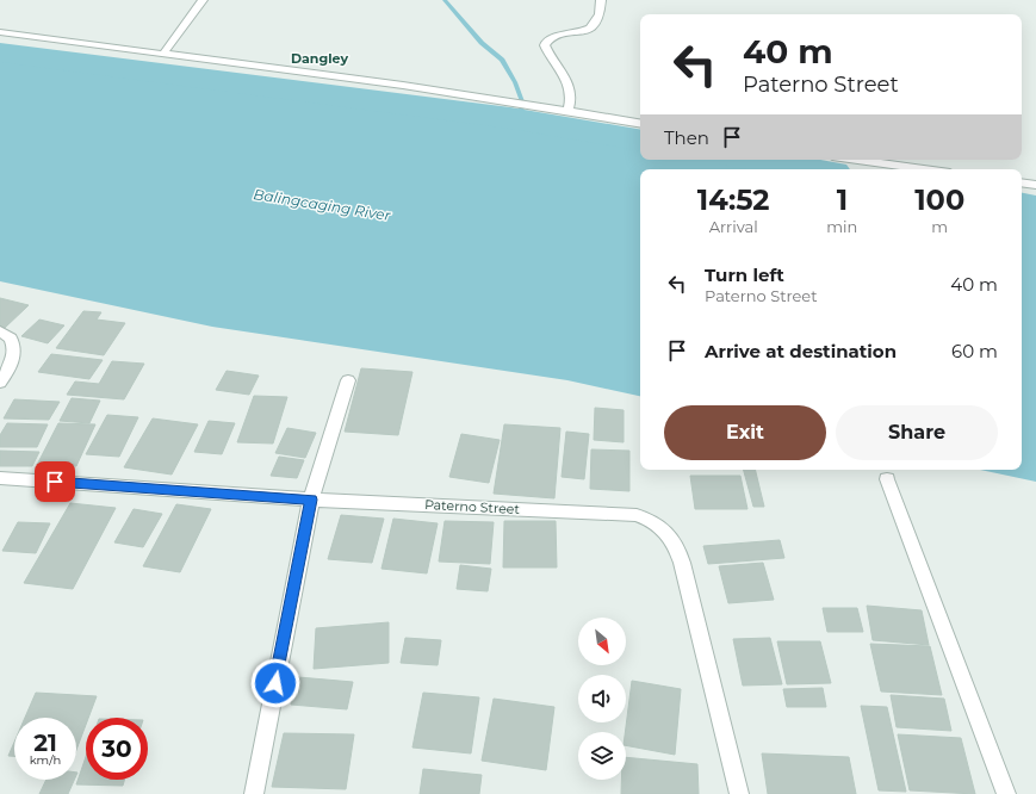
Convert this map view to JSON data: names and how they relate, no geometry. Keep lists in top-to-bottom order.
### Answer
{
  "streets": {
    "street": ["Paterno Street"]
  },
  "districts": ["Dangley"],
  "water": ["Balingcaging River"],
  "north": "bottom right",
  "page": {
    "turn": ["40 m", "Paterno Street"],
    "then": "Then",
    "eta": [
      "14:52",
      "Arrival",
      "1",
      "min",
      "100",
      "m"
    ],
    "list": [
      {
        "name": "Turn left",
        "note": "Paterno Street",
        "value": "40 m"
      },
      {
        "name": "Arrive at destination",
        "value": "60 m"
      }
    ],
    "buttons": ["Exit", "Share"],
    "speed": "21 km/h",
    "limit": "30"
  }
}
